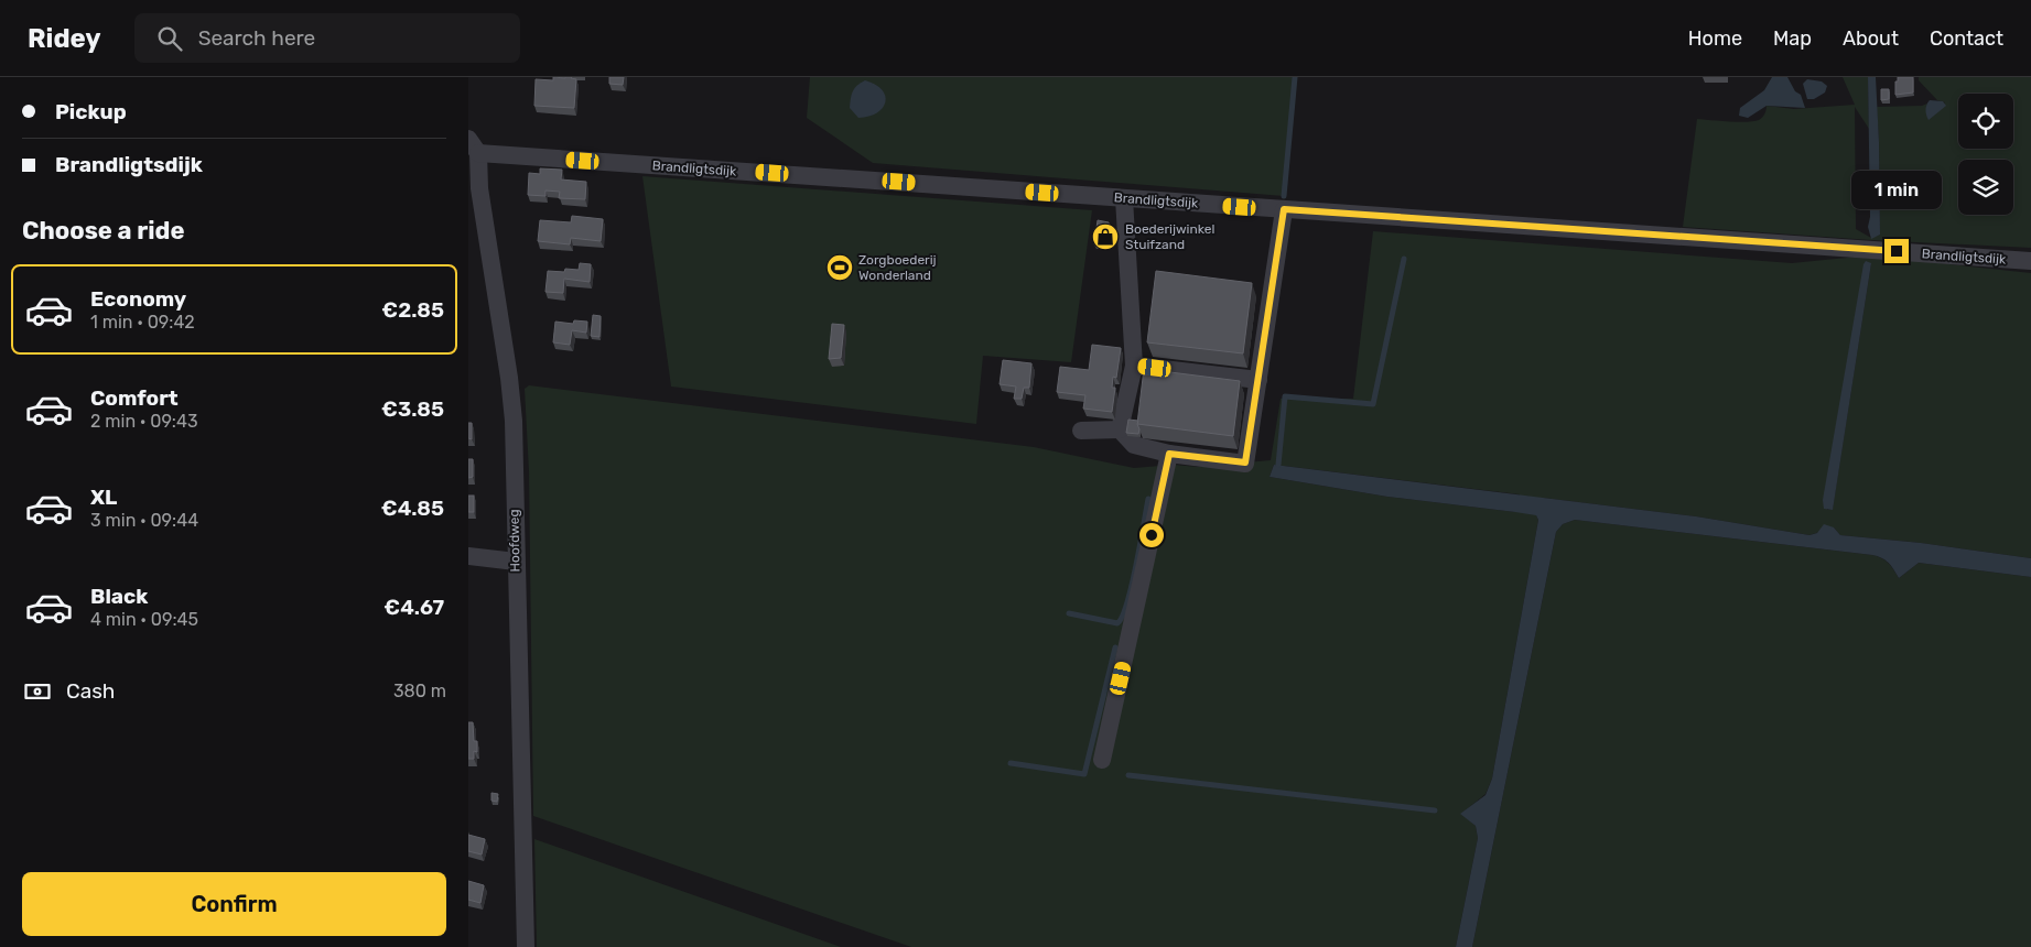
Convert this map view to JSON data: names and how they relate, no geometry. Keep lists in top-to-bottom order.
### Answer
{
  "streets": {
    "street": ["Brandligtsdijk", "Hoofdweg"]
  },
  "crossings": [
    ["Brandligtsdijk", "Hoofdweg"]
  ],
  "places": {
    "shop": ["Boederijwinkel Stuifzand"],
    "sports": ["Zorgboederij Wonderland"]
  },
  "page": {
    "header": "Ridey",
    "search": "Search here",
    "nav": [
      "Home",
      "Map",
      "About",
      "Contact"
    ],
    "banner": ["Pickup", "Brandligtsdijk"],
    "bubble": "1 min",
    "heading": "Choose a ride",
    "list": [
      {
        "name": "Economy",
        "note": "1 min · 09:42",
        "value": "€2.85"
      },
      {
        "name": "Comfort",
        "note": "2 min · 09:43",
        "value": "€3.85"
      },
      {
        "name": "XL",
        "note": "3 min · 09:44",
        "value": "€4.85"
      },
      {
        "name": "Black",
        "note": "4 min · 09:45",
        "value": "€4.67"
      }
    ],
    "pay": ["Cash", "380 m"],
    "buttons": "Confirm"
  }
}
